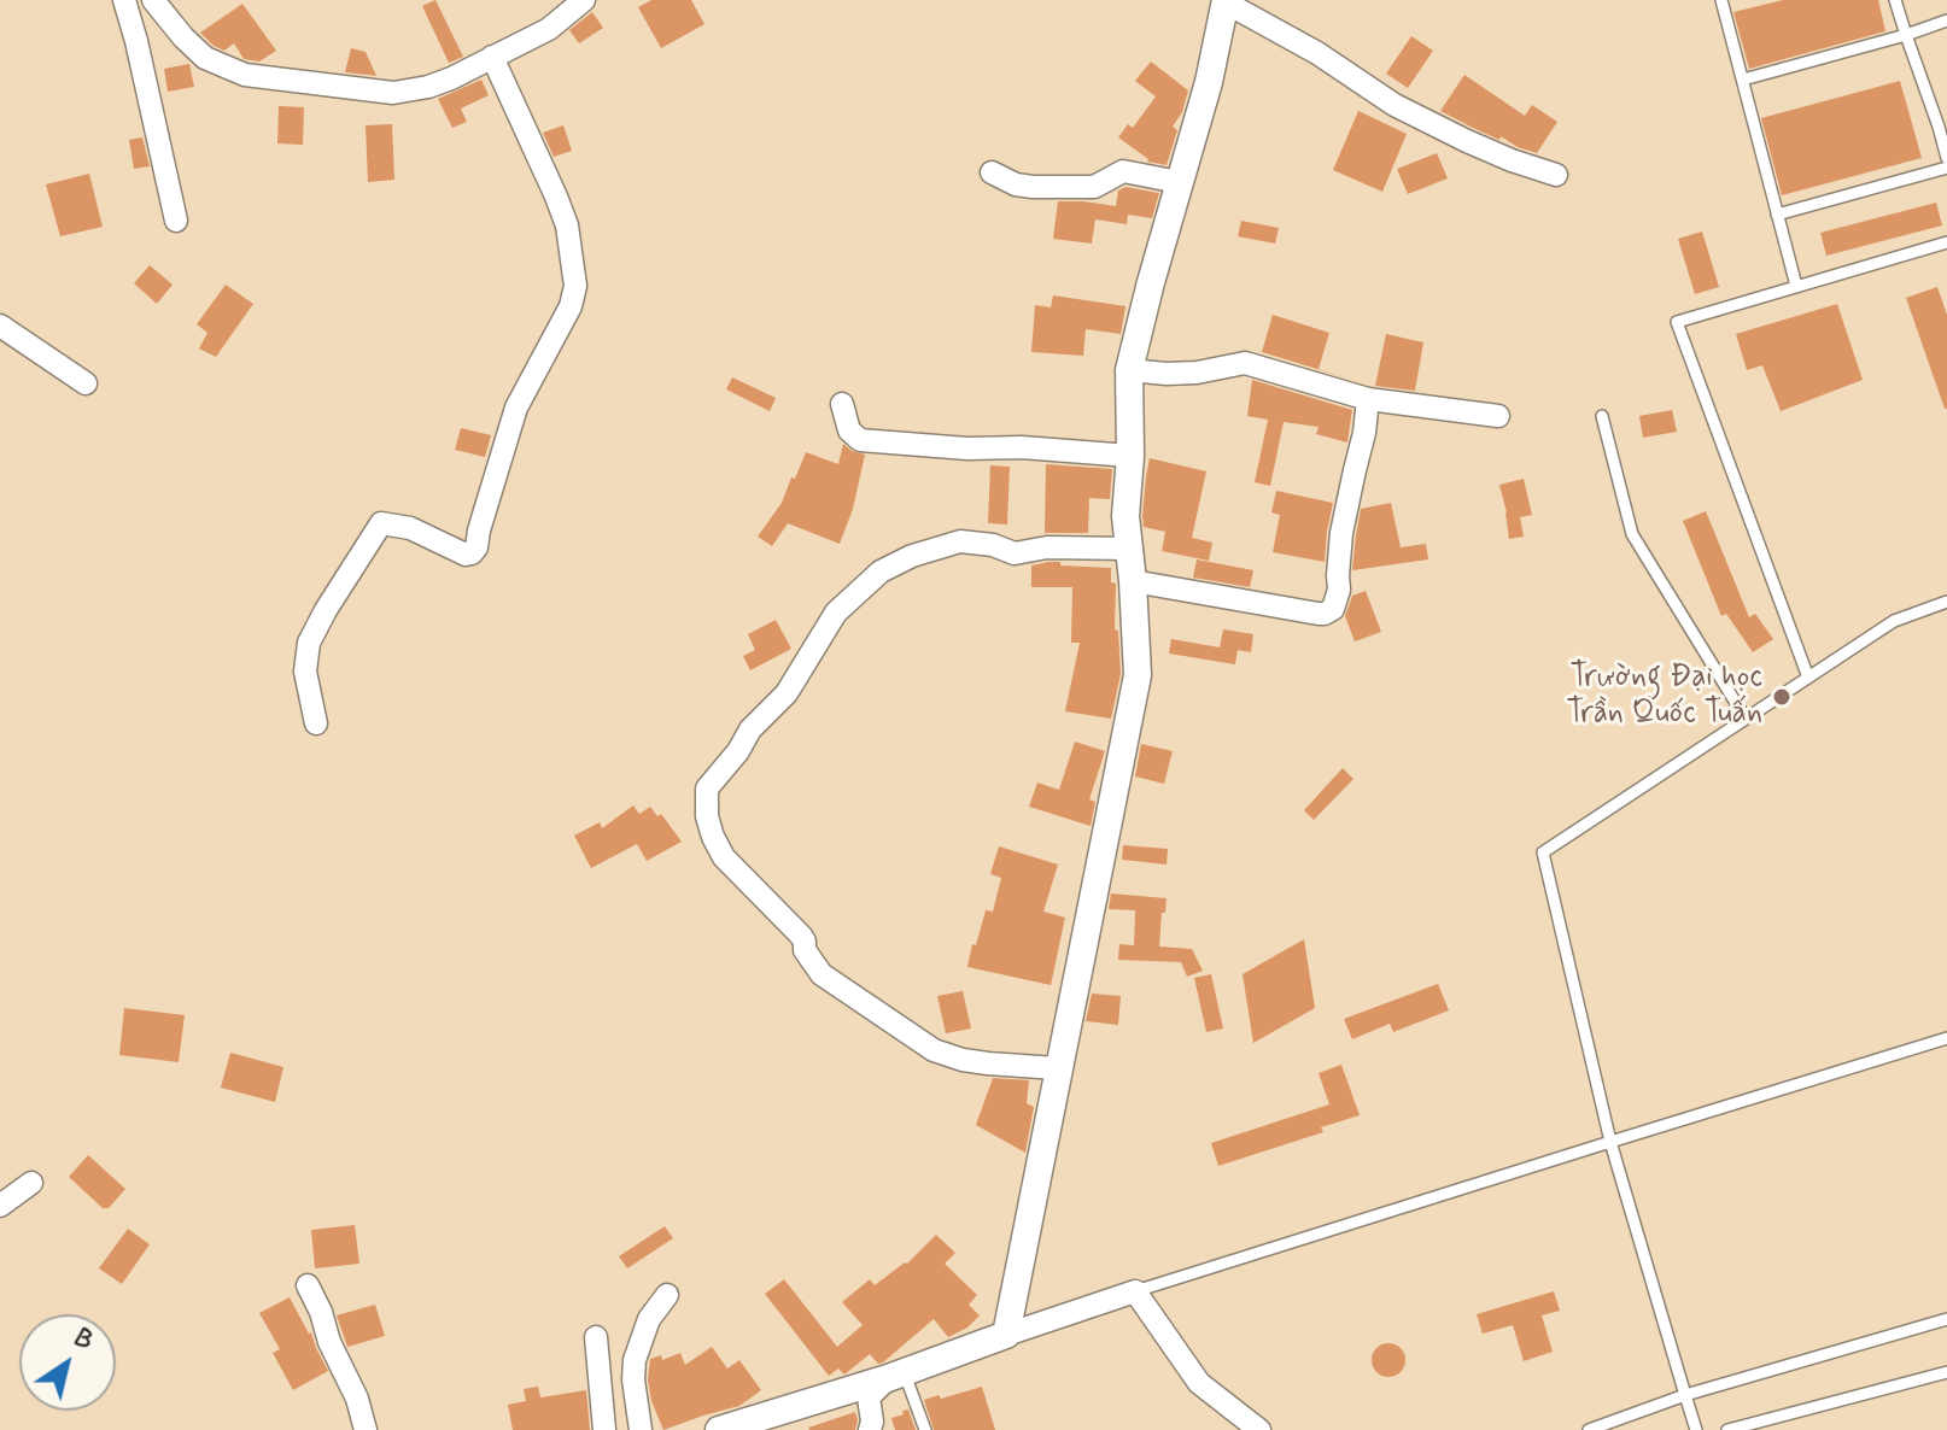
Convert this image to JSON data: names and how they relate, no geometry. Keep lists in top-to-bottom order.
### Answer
{
  "places": ["Trường Đại học Trần Quốc Tuấn"],
  "north": "top right"
}
